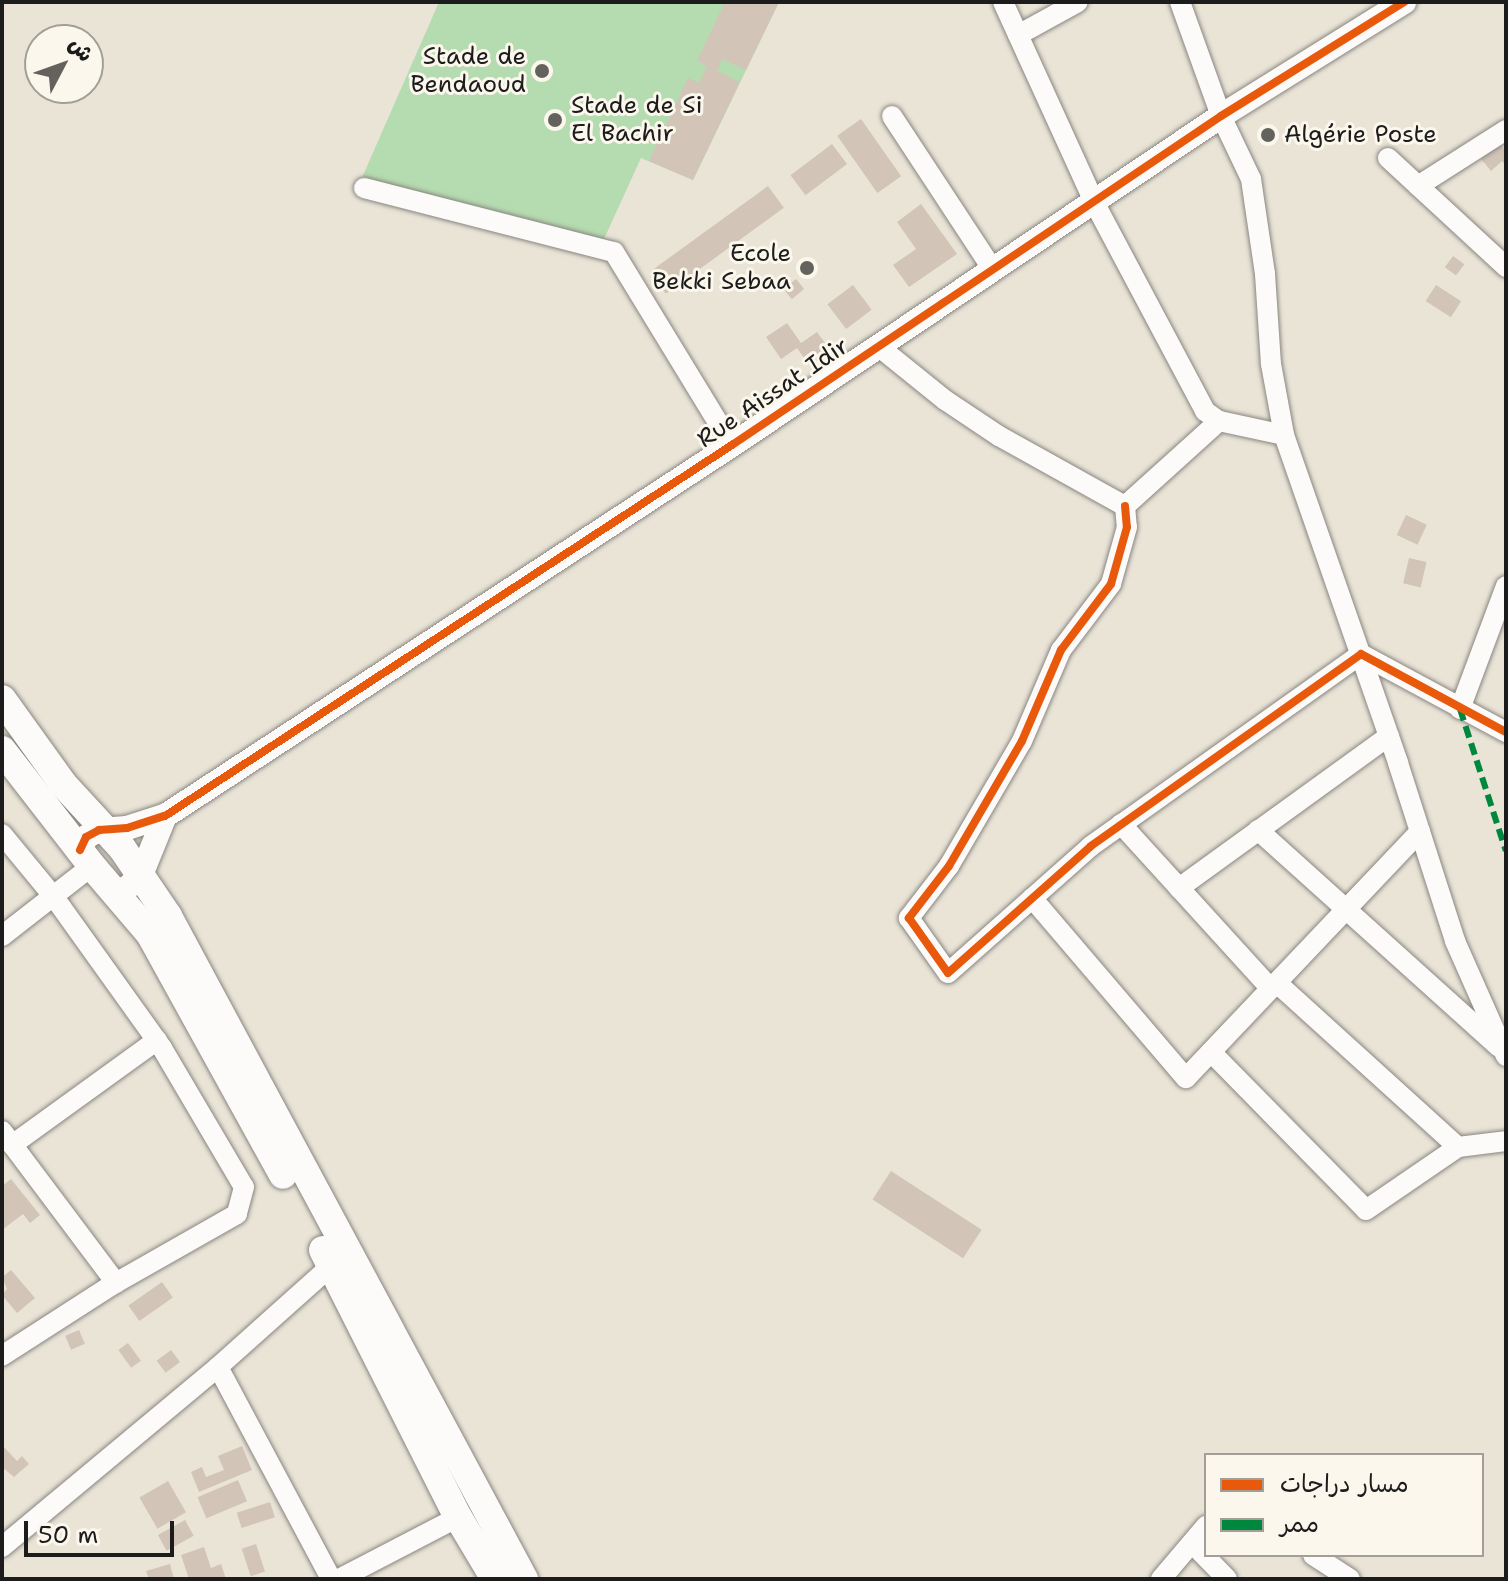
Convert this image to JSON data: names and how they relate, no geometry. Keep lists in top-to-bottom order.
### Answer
{
  "streets": {
    "street": ["Rue Aissat Idir"]
  },
  "places": [
    "Stade de Bendaoud",
    "Stade de Si El Bachir",
    "Algérie Poste",
    "Ecole Bekki Sebaa"
  ],
  "legend": ["مسار دراجات", "ممر"],
  "scale_bar": "50 m",
  "north": "top right"
}
